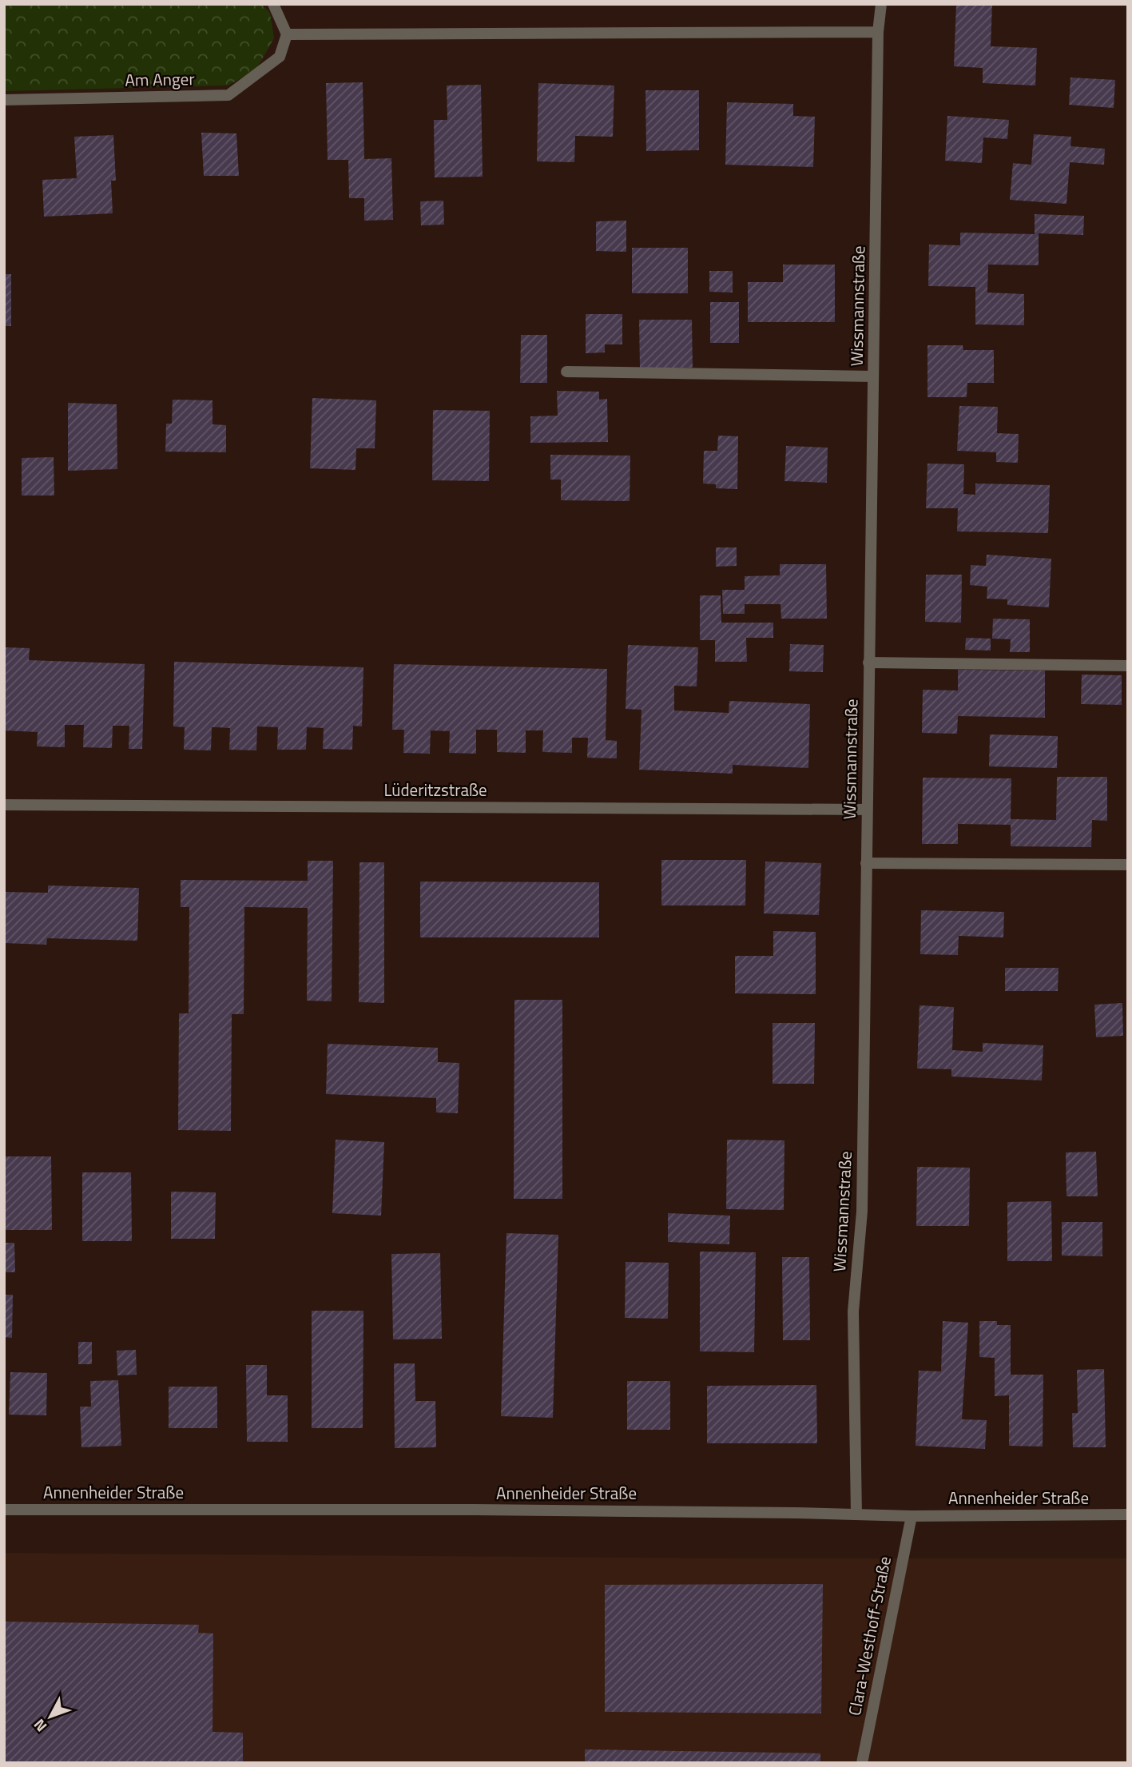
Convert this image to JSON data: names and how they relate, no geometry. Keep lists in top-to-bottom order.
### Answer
{
  "streets": {
    "street": [
      "Am Anger",
      "Wissmannstraße",
      "Lüderitzstraße",
      "Annenheider Straße",
      "Clara-Westhoff-Straße"
    ]
  },
  "crossings": [
    ["Wissmannstraße", "Lüderitzstraße"],
    ["Wissmannstraße", "Annenheider Straße"],
    ["Annenheider Straße", "Clara-Westhoff-Straße"]
  ],
  "north": "bottom left"
}
